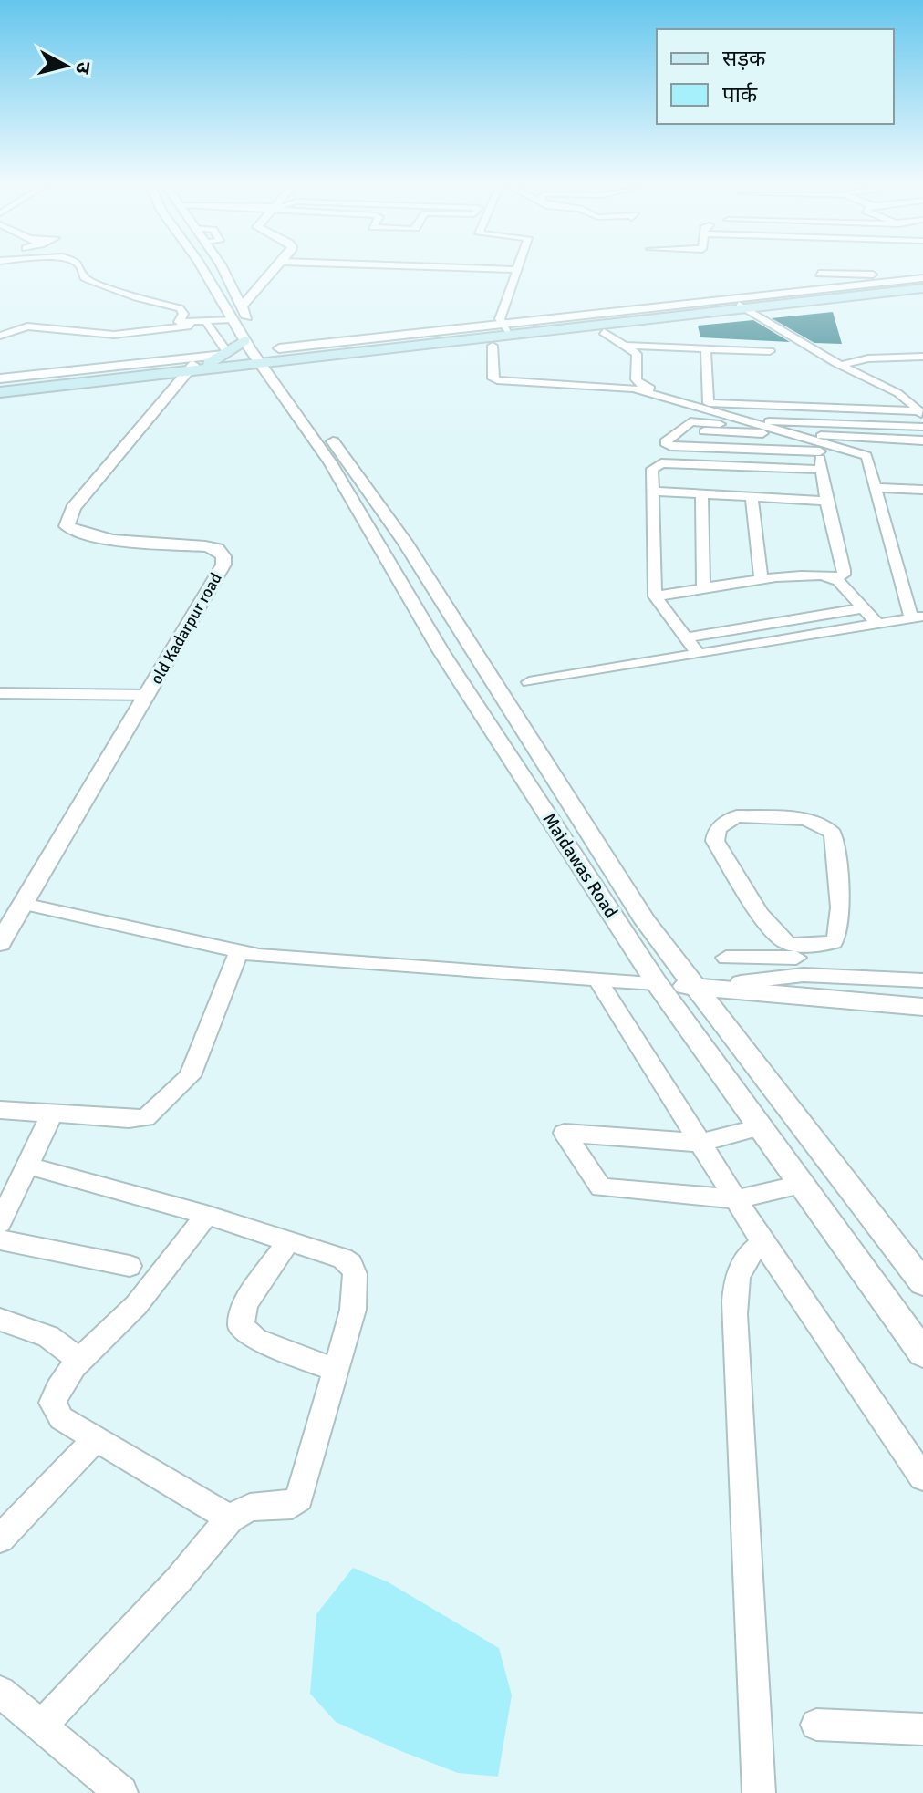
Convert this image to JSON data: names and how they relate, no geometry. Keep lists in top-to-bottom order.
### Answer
{
  "streets": {
    "street": ["old Kadarpur road", "Maidawas Road"]
  },
  "legend": ["सड़क", "पार्क"],
  "north": "right"
}
